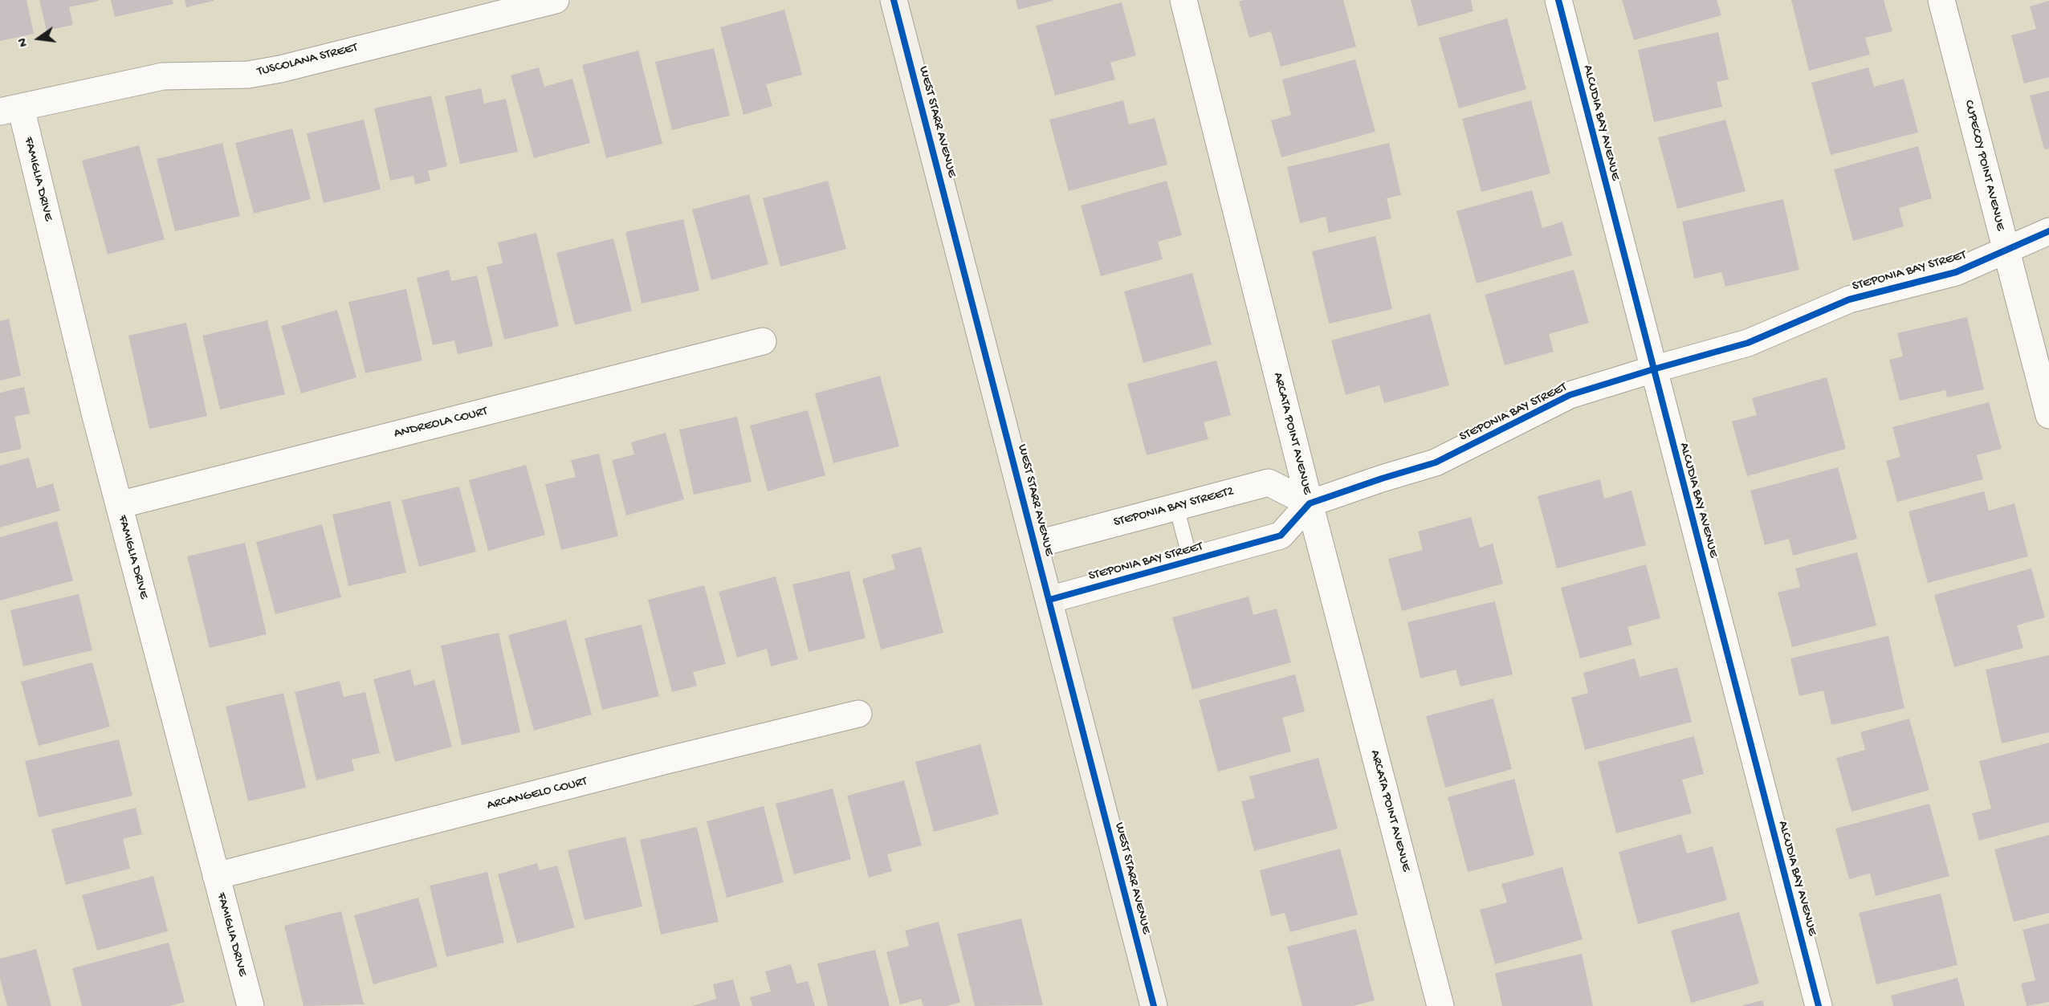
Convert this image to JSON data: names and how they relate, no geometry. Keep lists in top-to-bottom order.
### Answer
{
  "streets": {
    "main road": ["WEST STARR AVENUE"],
    "street": [
      "TUSCOLANA STREET",
      "ALCUDIA BAY AVENUE",
      "CUPECOY POINT AVENUE",
      "FAMIGLIA DRIVE",
      "STEPONIA BAY STREET",
      "ANDREOLA COURT",
      "ARCATA POINT AVENUE",
      "STEPONIA BAY STREET2",
      "ARCANGELO COURT"
    ]
  },
  "crossings": [
    ["TUSCOLANA STREET", "FAMIGLIA DRIVE"],
    ["WEST STARR AVENUE", "STEPONIA BAY STREET"],
    ["WEST STARR AVENUE", "STEPONIA BAY STREET2"],
    ["ALCUDIA BAY AVENUE", "STEPONIA BAY STREET"],
    ["CUPECOY POINT AVENUE", "STEPONIA BAY STREET"],
    ["FAMIGLIA DRIVE", "ANDREOLA COURT"],
    ["FAMIGLIA DRIVE", "ARCANGELO COURT"],
    ["STEPONIA BAY STREET", "ARCATA POINT AVENUE"],
    ["STEPONIA BAY STREET", "STEPONIA BAY STREET2"],
    ["ARCATA POINT AVENUE", "STEPONIA BAY STREET2"]
  ],
  "north": "left"
}
